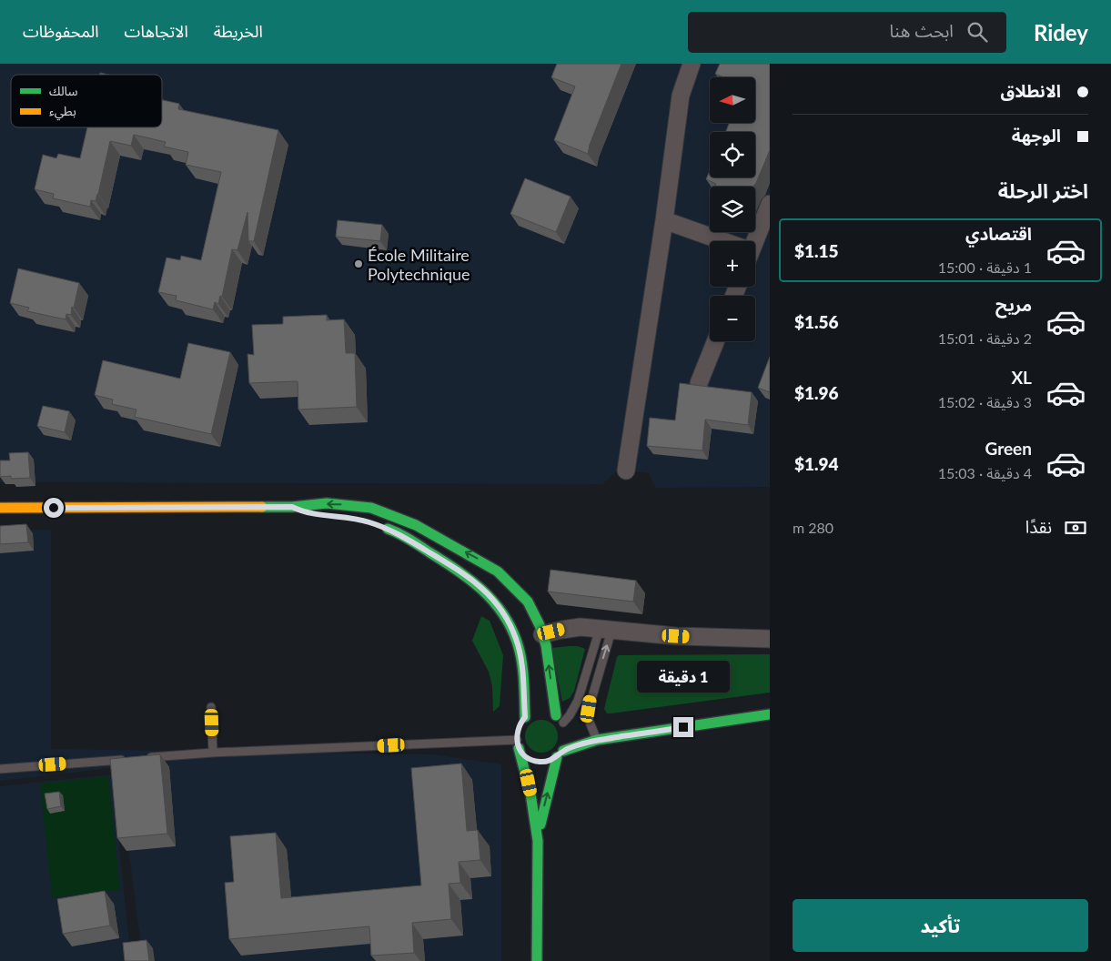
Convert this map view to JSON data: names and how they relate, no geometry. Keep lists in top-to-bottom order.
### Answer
{
  "places": ["École Militaire Polytechnique"],
  "legend": ["سالك", "بطيء"],
  "north": "left",
  "page": {
    "header": "Ridey",
    "search": "ابحث هنا",
    "nav": ["الخريطة", "الاتجاهات", "المحفوظات"],
    "banner": ["الانطلاق", "الوجهة"],
    "map_buttons": ["+", "−"],
    "heading": "اختر الرحلة",
    "list": [
      {
        "name": "اقتصادي",
        "note": "1 دقيقة · 15:00",
        "value": "$1.15"
      },
      {
        "name": "مريح",
        "note": "2 دقيقة · 15:01",
        "value": "$1.56"
      },
      {
        "name": "XL",
        "note": "3 دقيقة · 15:02",
        "value": "$1.96"
      },
      {
        "name": "Green",
        "note": "4 دقيقة · 15:03",
        "value": "$1.94"
      }
    ],
    "pay": ["نقدًا", "280 m"],
    "bubble": "1 دقيقة",
    "buttons": "تأكيد"
  }
}
